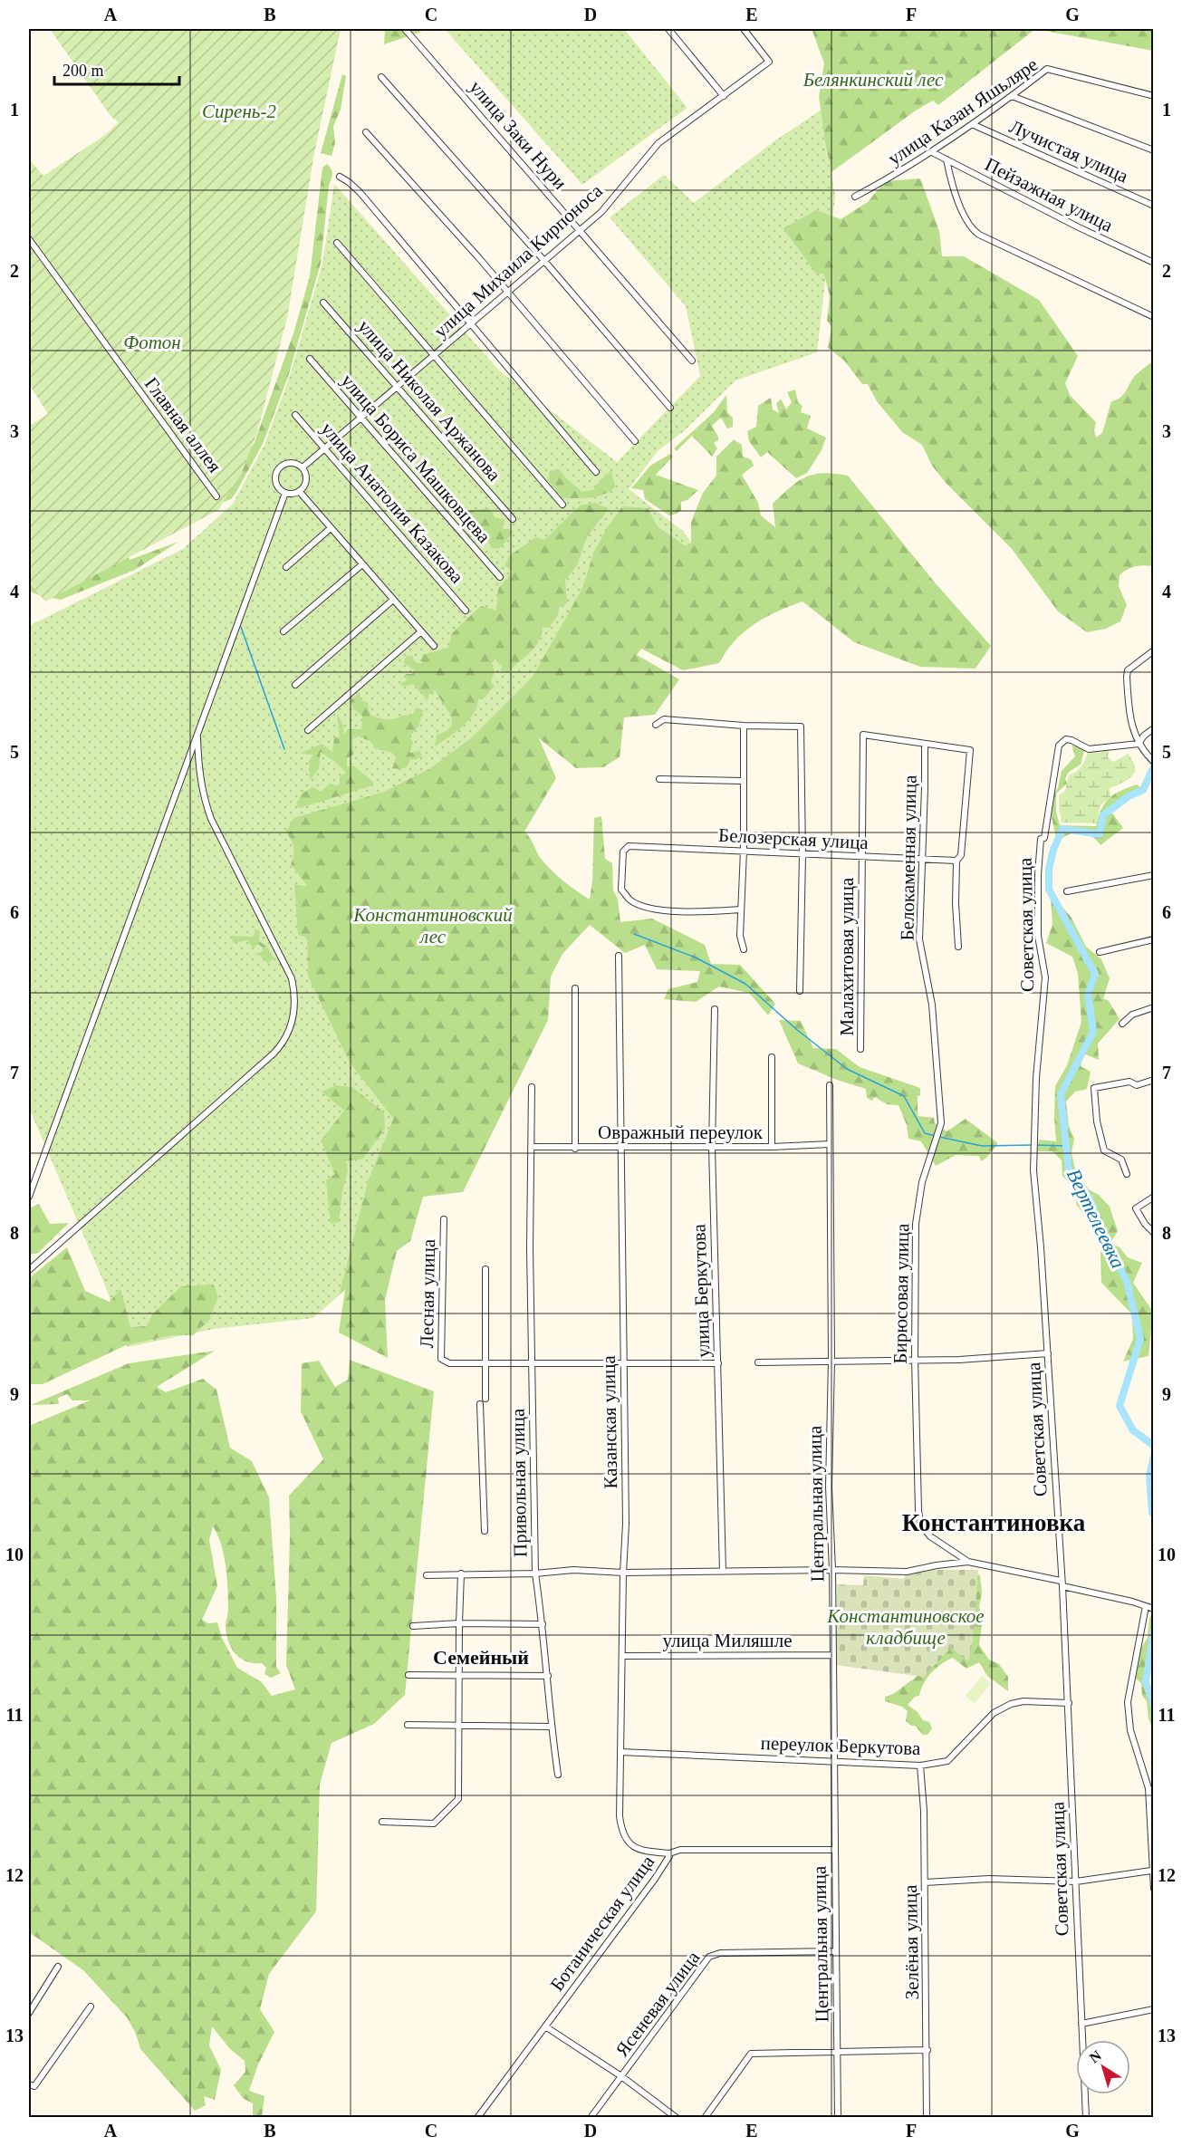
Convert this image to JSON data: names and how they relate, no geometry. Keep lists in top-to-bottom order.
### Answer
{
  "streets": {
    "street": [
      "улица Казан Яшьляре",
      "улица Заки Нури",
      "Лучистая улица",
      "Пейзажная улица",
      "улица Михаила Кирпоноса",
      "улица Николая Аржанова",
      "Главная аллея",
      "улица Бориса Машковцева",
      "улица Анатолия Казакова",
      "Белозерская улица",
      "Белокаменная улица",
      "Советская улица",
      "Малахитовая улица",
      "Овражный переулок",
      "улица Беркутова",
      "Лесная улица",
      "Бирюсовая улица",
      "Казанская улица",
      "Привольная улица",
      "Центральная улица",
      "улица Миляшле",
      "переулок Беркутова",
      "Ботаническая улица",
      "Зелёная улица",
      "Ясеневая улица"
    ]
  },
  "crossings": [
    ["улица Казан Яшьляре", "Лучистая улица"],
    ["улица Казан Яшьляре", "Пейзажная улица"],
    ["улица Заки Нури", "улица Михаила Кирпоноса"],
    ["улица Михаила Кирпоноса", "улица Николая Аржанова"],
    ["улица Михаила Кирпоноса", "улица Бориса Машковцева"],
    ["улица Михаила Кирпоноса", "улица Анатолия Казакова"],
    ["Белозерская улица", "Белокаменная улица"],
    ["Белозерская улица", "Малахитовая улица"],
    ["Белокаменная улица", "Малахитовая улица"],
    ["Белокаменная улица", "Бирюсовая улица"],
    ["Советская улица", "переулок Беркутова"],
    ["Овражный переулок", "улица Беркутова"],
    ["Овражный переулок", "Казанская улица"],
    ["Овражный переулок", "Привольная улица"],
    ["Овражный переулок", "Центральная улица"],
    ["улица Беркутова", "Привольная улица"],
    ["Бирюсовая улица", "Привольная улица"],
    ["Казанская улица", "Привольная улица"],
    ["Казанская улица", "улица Миляшле"],
    ["Казанская улица", "переулок Беркутова"],
    ["Казанская улица", "Ботаническая улица"],
    ["Привольная улица", "Центральная улица"],
    ["Центральная улица", "улица Миляшле"],
    ["Центральная улица", "переулок Беркутова"],
    ["Центральная улица", "Ботаническая улица"],
    ["Центральная улица", "Ясеневая улица"],
    ["переулок Беркутова", "Зелёная улица"]
  ],
  "districts": ["Константиновка", "Семейный"],
  "water": ["Вертелеевка"],
  "parks": [
    "Белянкинский лес",
    "Сирень-2",
    "Фотон",
    "Константиновский лес",
    "Константиновское кладбище"
  ],
  "scale_bar": "200 m",
  "north": "top left",
  "grid": {
    "columns": [
      "A",
      "B",
      "C",
      "D",
      "E",
      "F",
      "G"
    ],
    "rows": [
      "1",
      "2",
      "3",
      "4",
      "5",
      "6",
      "7",
      "8",
      "9",
      "10",
      "11",
      "12",
      "13"
    ]
  }
}
